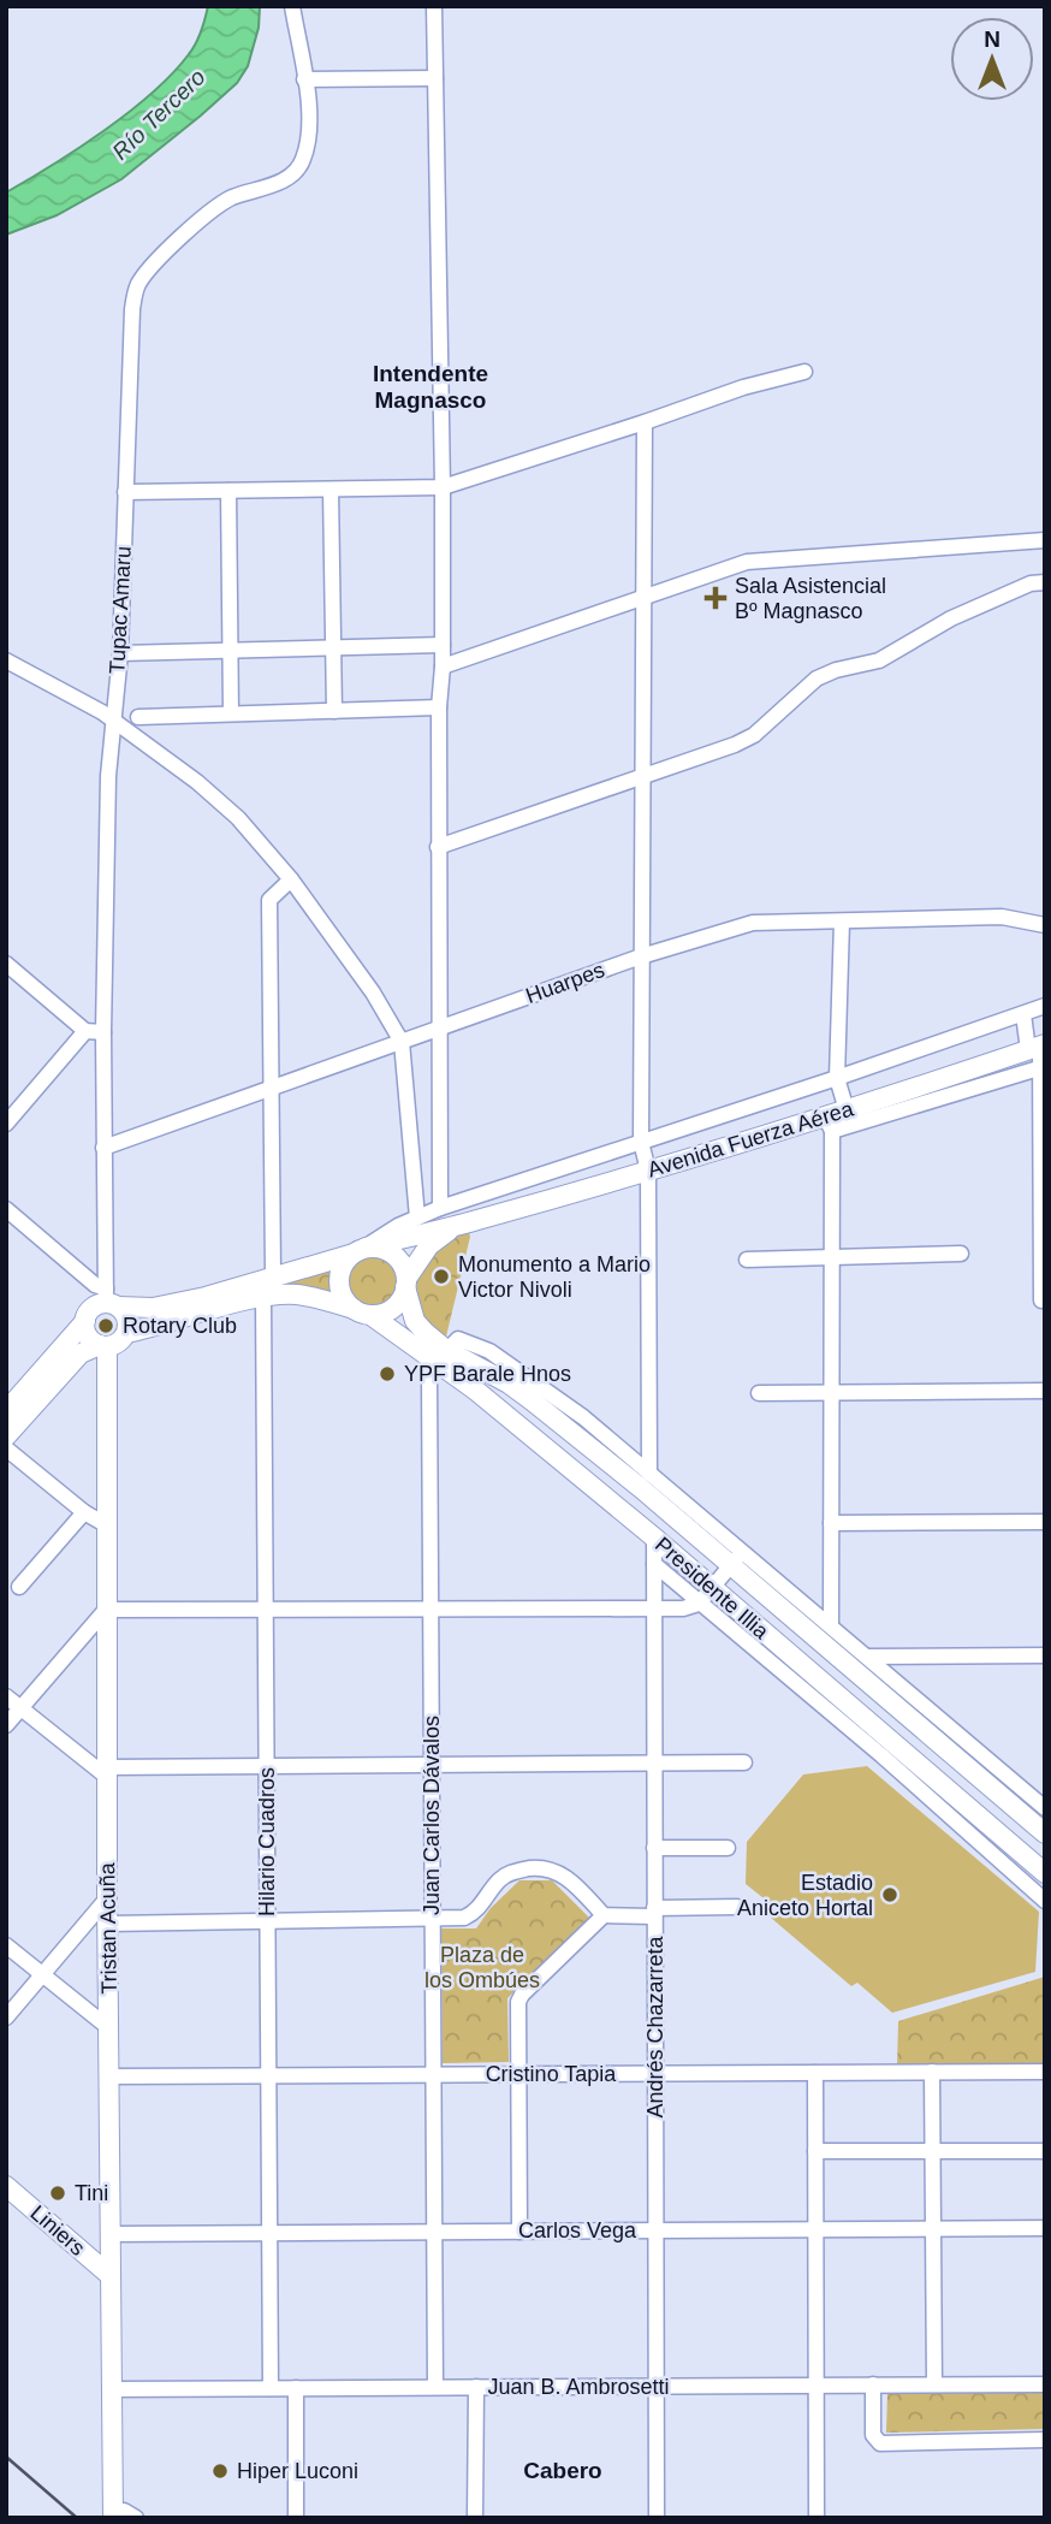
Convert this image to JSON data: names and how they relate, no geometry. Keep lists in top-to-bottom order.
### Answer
{
  "streets": {
    "main road": [
      "Avenida Fuerza Aérea",
      "Presidente Illia",
      "Tristan Acuña",
      "Liniers"
    ],
    "street": [
      "Tupac Amaru",
      "Huarpes",
      "Juan Carlos Dávalos",
      "Hilario Cuadros",
      "Andrés Chazarreta",
      "Cristino Tapia",
      "Carlos Vega",
      "Juan B. Ambrosetti"
    ]
  },
  "crossings": [
    ["Tupac Amaru", "Huarpes"],
    ["Tupac Amaru", "Avenida Fuerza Aérea"],
    ["Tupac Amaru", "Presidente Illia"],
    ["Tupac Amaru", "Tristan Acuña"],
    ["Avenida Fuerza Aérea", "Presidente Illia"],
    ["Avenida Fuerza Aérea", "Tristan Acuña"],
    ["Presidente Illia", "Juan Carlos Dávalos"],
    ["Presidente Illia", "Hilario Cuadros"],
    ["Presidente Illia", "Tristan Acuña"],
    ["Presidente Illia", "Andrés Chazarreta"],
    ["Juan Carlos Dávalos", "Cristino Tapia"],
    ["Juan Carlos Dávalos", "Carlos Vega"],
    ["Juan Carlos Dávalos", "Juan B. Ambrosetti"],
    ["Hilario Cuadros", "Cristino Tapia"],
    ["Hilario Cuadros", "Carlos Vega"],
    ["Hilario Cuadros", "Juan B. Ambrosetti"],
    ["Tristan Acuña", "Cristino Tapia"],
    ["Tristan Acuña", "Liniers"],
    ["Tristan Acuña", "Carlos Vega"],
    ["Tristan Acuña", "Juan B. Ambrosetti"],
    ["Andrés Chazarreta", "Cristino Tapia"],
    ["Andrés Chazarreta", "Carlos Vega"],
    ["Andrés Chazarreta", "Juan B. Ambrosetti"]
  ],
  "districts": ["Intendente Magnasco", "Cabero"],
  "water": ["Río Tercero"],
  "parks": ["Plaza de los Ombúes"],
  "places": {
    "health": ["Sala Asistencial Bº Magnasco"],
    "other": [
      "Monumento a Mario Victor Nivoli",
      "Rotary Club",
      "YPF Barale Hnos",
      "Estadio Aniceto Hortal",
      "Tini",
      "Hiper Luconi"
    ]
  },
  "north": "top"
}
